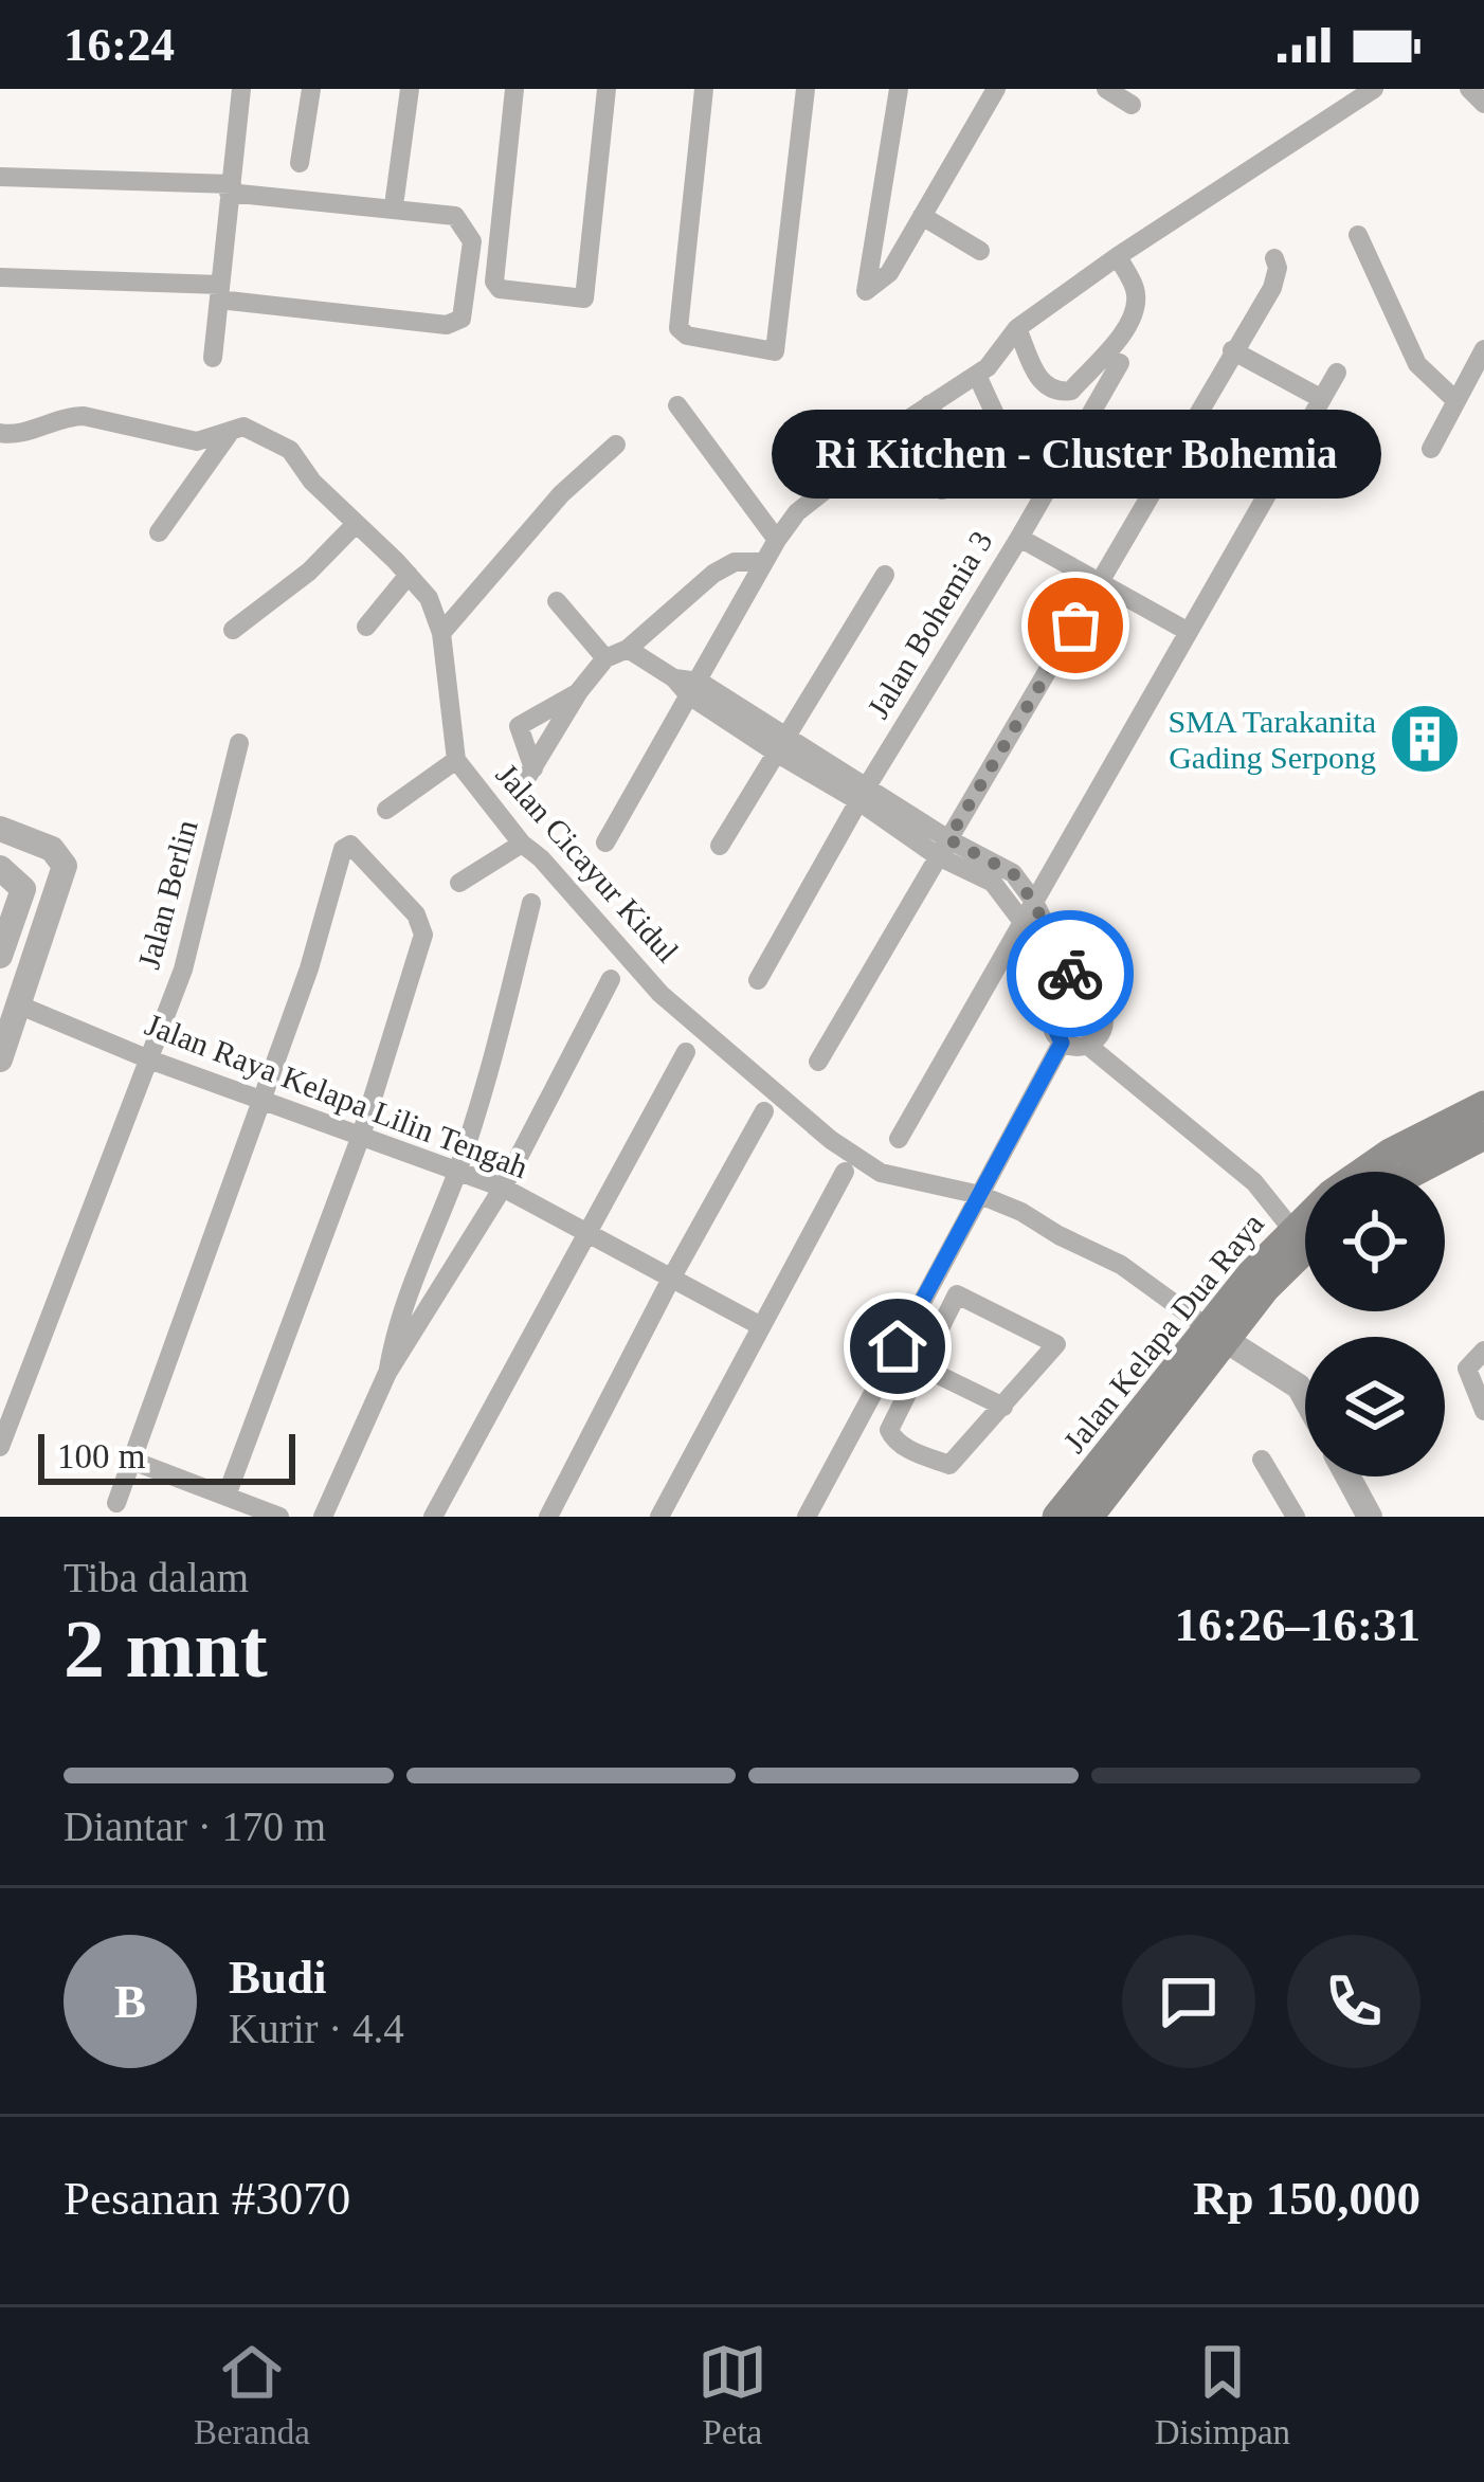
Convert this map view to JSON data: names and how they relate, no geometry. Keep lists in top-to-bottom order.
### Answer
{
  "streets": {
    "main road": ["Jalan Kelapa Dua Raya"],
    "street": [
      "Jalan Bohemia 3",
      "Jalan Cicayur Kidul",
      "Jalan Berlin",
      "Jalan Raya Kelapa Lilin Tengah"
    ]
  },
  "crossings": [
    ["Jalan Cicayur Kidul", "Jalan Kelapa Dua Raya"],
    ["Jalan Berlin", "Jalan Raya Kelapa Lilin Tengah"]
  ],
  "places": {
    "other": ["Ri Kitchen - Cluster Bohemia"],
    "building": ["SMA Tarakanita Gading Serpong"]
  },
  "scale_bar": "100 m",
  "page": {
    "status": "16:24",
    "bubble": "Ri Kitchen - Cluster Bohemia",
    "scale": "100 m",
    "heading": ["2 mnt", "Tiba dalam", "16:26–16:31"],
    "panel": [
      "Budi",
      "Kurir · 4.4",
      "Pesanan #3070",
      "Rp 150,000"
    ],
    "bar": "Diantar · 170 m",
    "round": "B",
    "tabs": ["Beranda", "Peta", "Disimpan"]
  }
}
